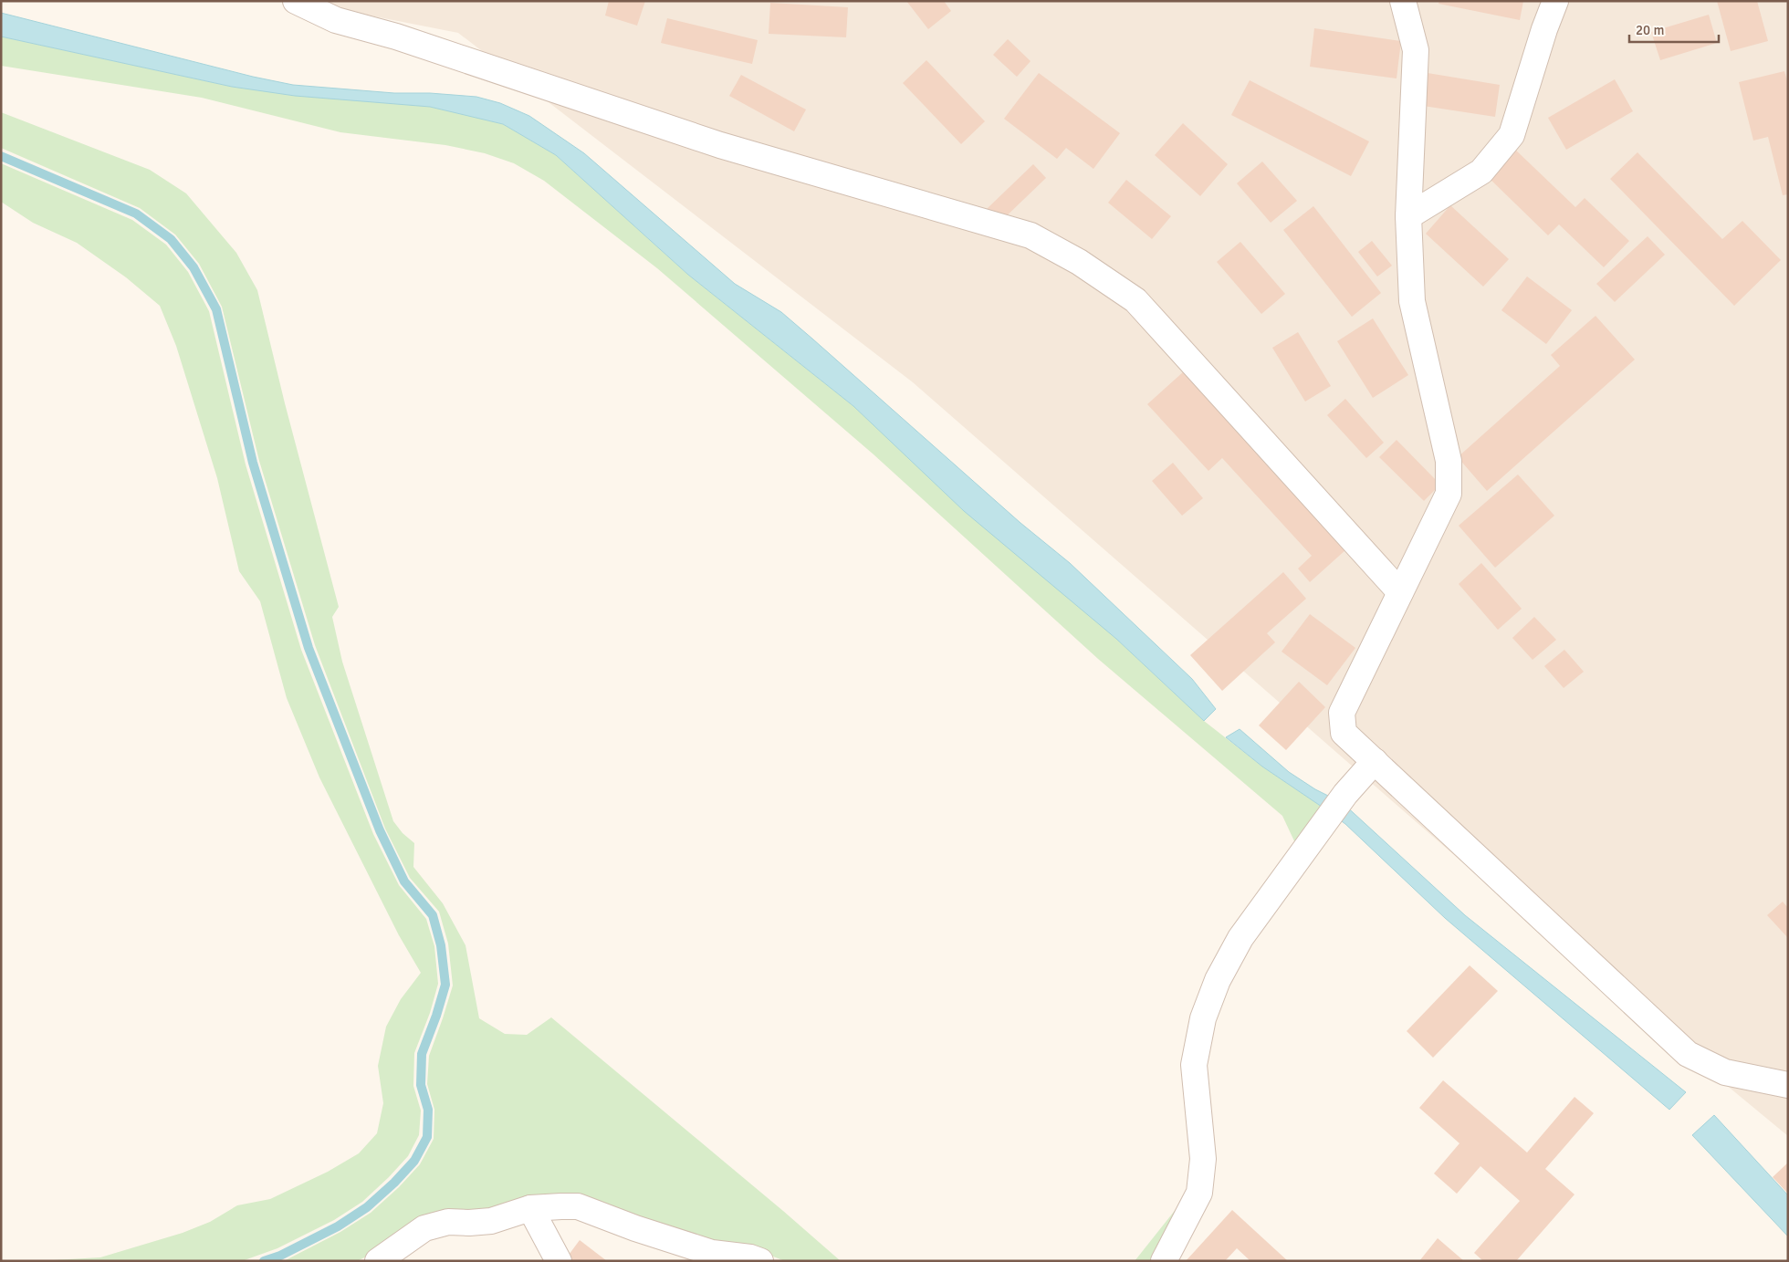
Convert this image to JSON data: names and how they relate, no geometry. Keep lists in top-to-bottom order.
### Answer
{
  "scale_bar": "20 m"
}
